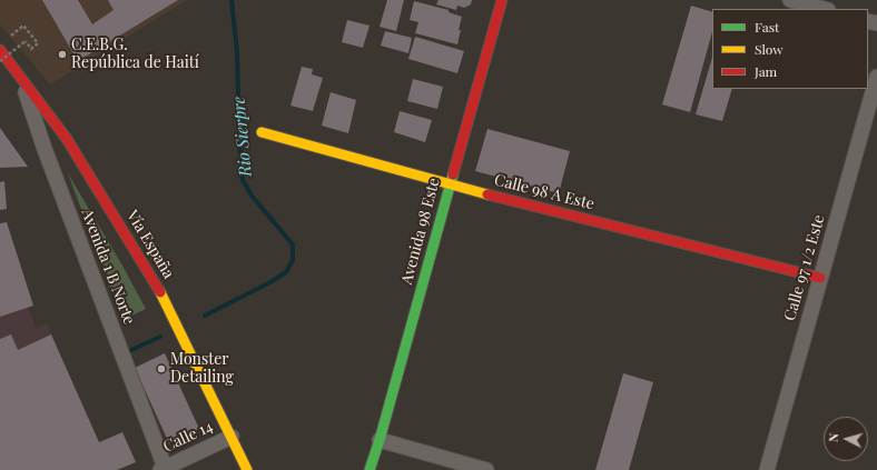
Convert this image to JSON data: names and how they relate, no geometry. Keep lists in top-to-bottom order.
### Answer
{
  "streets": {
    "street": [
      "Calle 98 A Este",
      "Avenida 98 Este",
      "Vía España",
      "Avenida 1 B Norte",
      "Calle 97 1/2 Este",
      "Calle 14"
    ]
  },
  "crossings": [
    ["Calle 98 A Este", "Avenida 98 Este"],
    ["Calle 98 A Este", "Calle 97 1/2 Este"],
    ["Vía España", "Avenida 1 B Norte"],
    ["Vía España", "Calle 14"],
    ["Avenida 1 B Norte", "Calle 14"]
  ],
  "water": ["Rio Sierpre"],
  "places": ["C.E.B.G. República de Haití", "Monster Detailing"],
  "legend": ["Fast", "Slow", "Jam"],
  "north": "left"
}
